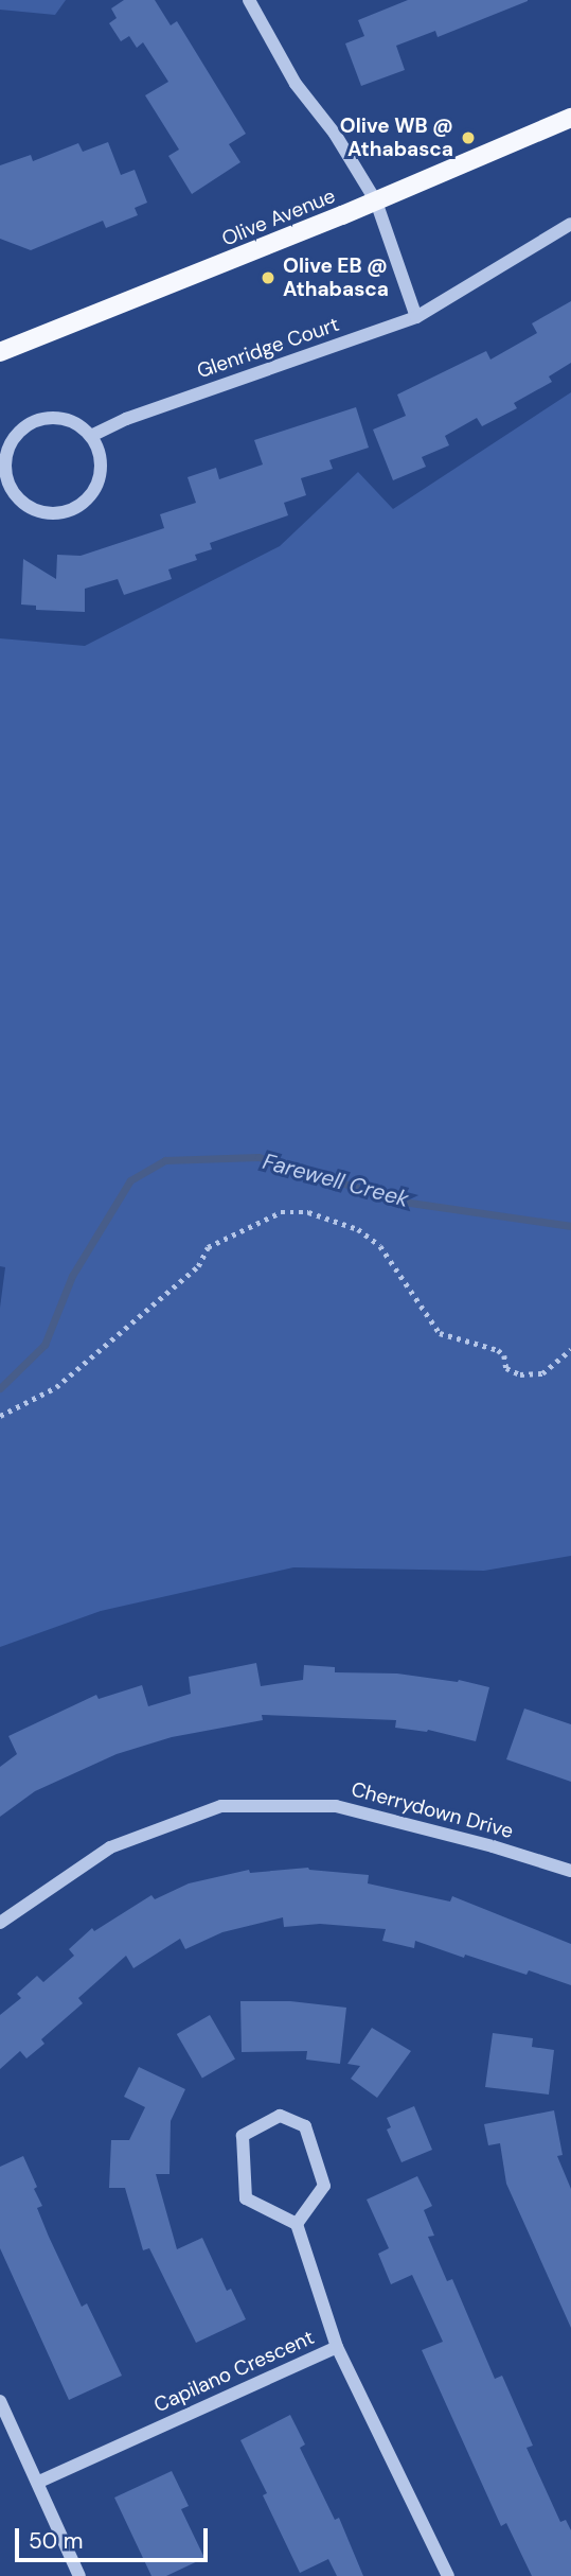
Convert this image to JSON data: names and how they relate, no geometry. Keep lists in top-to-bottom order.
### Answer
{
  "streets": {
    "main road": ["Olive Avenue"],
    "street": ["Glenridge Court", "Cherrydown Drive", "Capilano Crescent"]
  },
  "water": ["Farewell Creek"],
  "places": ["Olive WB @ Athabasca", "Olive EB @ Athabasca"],
  "scale_bar": "50 m"
}
